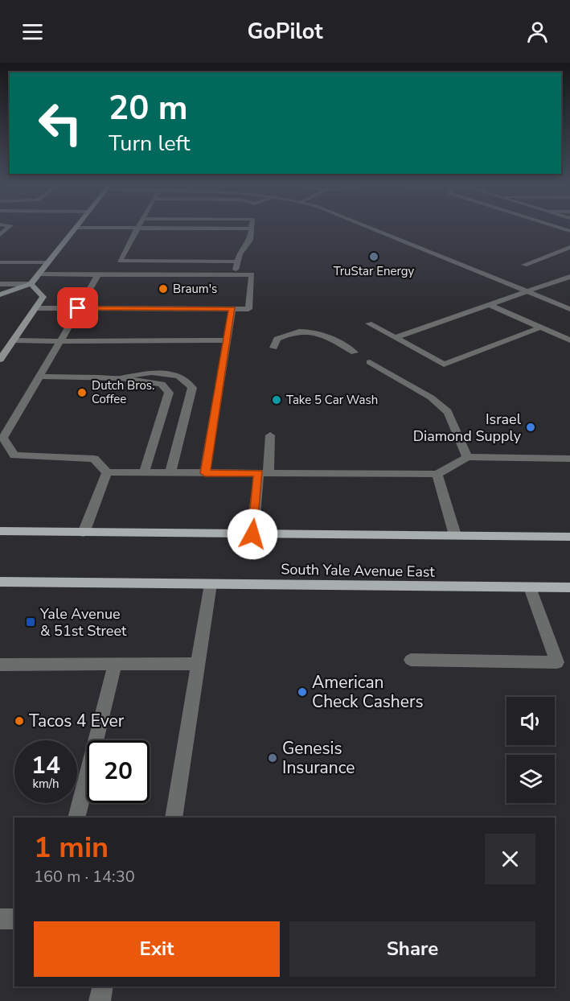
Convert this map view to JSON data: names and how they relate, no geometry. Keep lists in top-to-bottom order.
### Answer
{
  "streets": {
    "main road": ["South Yale Avenue East"]
  },
  "places": {
    "other": [
      "TruStar Energy",
      "Braum's",
      "Dutch Bros. Coffee",
      "Take 5 Car Wash",
      "Israel Diamond Supply",
      "American Check Cashers",
      "Tacos 4 Ever",
      "Genesis Insurance"
    ],
    "transit": ["Yale Avenue & 51st Street"]
  },
  "page": {
    "header": "GoPilot",
    "turn": ["20 m", "Turn left"],
    "speed": "14 km/h",
    "limit": "20",
    "heading": ["1 min", "160 m · 14:30"],
    "buttons": ["Exit", "Share"]
  }
}
